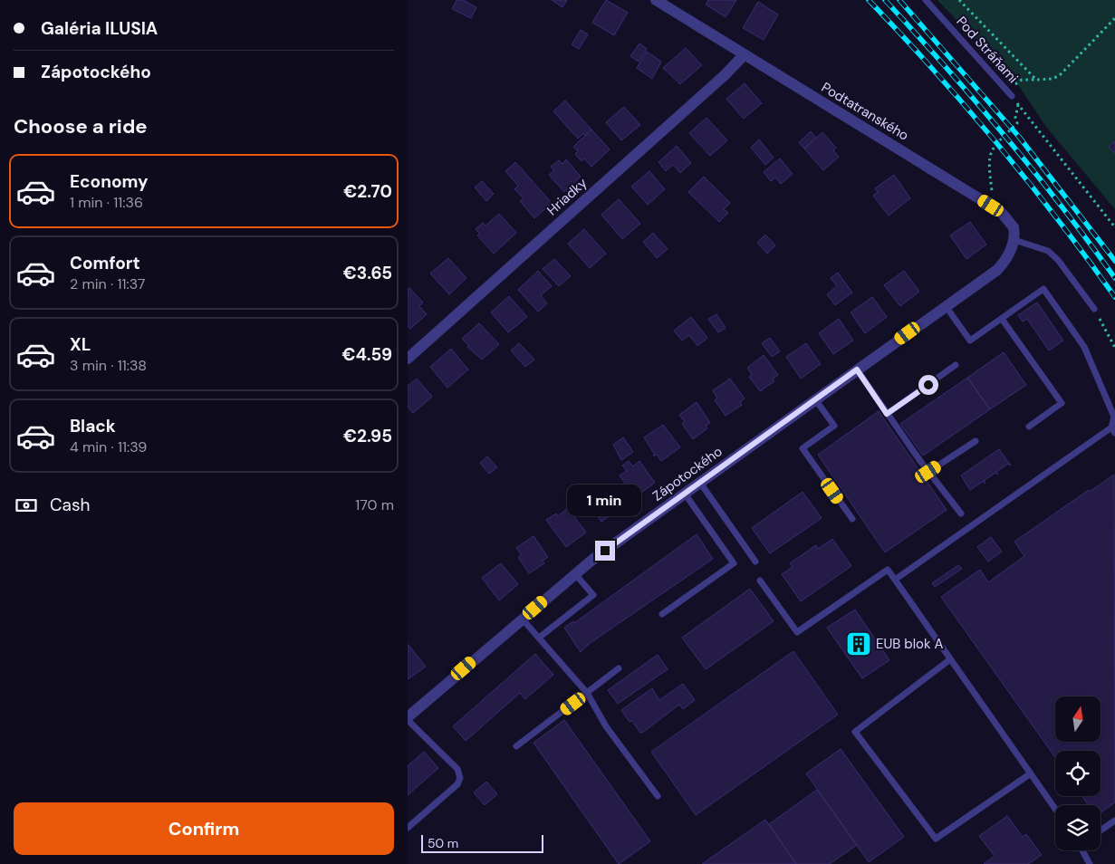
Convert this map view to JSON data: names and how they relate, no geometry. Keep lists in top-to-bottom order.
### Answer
{
  "streets": {
    "street": ["Podtatranského", "Hriadky", "Zápotockého"],
    "lane": ["Pod Stráňami"]
  },
  "crossings": [
    ["Podtatranského", "Hriadky"],
    ["Podtatranského", "Zápotockého"]
  ],
  "places": {
    "building": ["EUB blok A"]
  },
  "scale_bar": "50 m",
  "north": "top",
  "page": {
    "banner": ["Galéria ILUSIA", "Zápotockého"],
    "heading": "Choose a ride",
    "list": [
      {
        "name": "Economy",
        "note": "1 min · 11:36",
        "value": "€2.70"
      },
      {
        "name": "Comfort",
        "note": "2 min · 11:37",
        "value": "€3.65"
      },
      {
        "name": "XL",
        "note": "3 min · 11:38",
        "value": "€4.59"
      },
      {
        "name": "Black",
        "note": "4 min · 11:39",
        "value": "€2.95"
      }
    ],
    "pay": ["Cash", "170 m"],
    "bubble": "1 min",
    "buttons": "Confirm",
    "scale": "50 m"
  }
}
